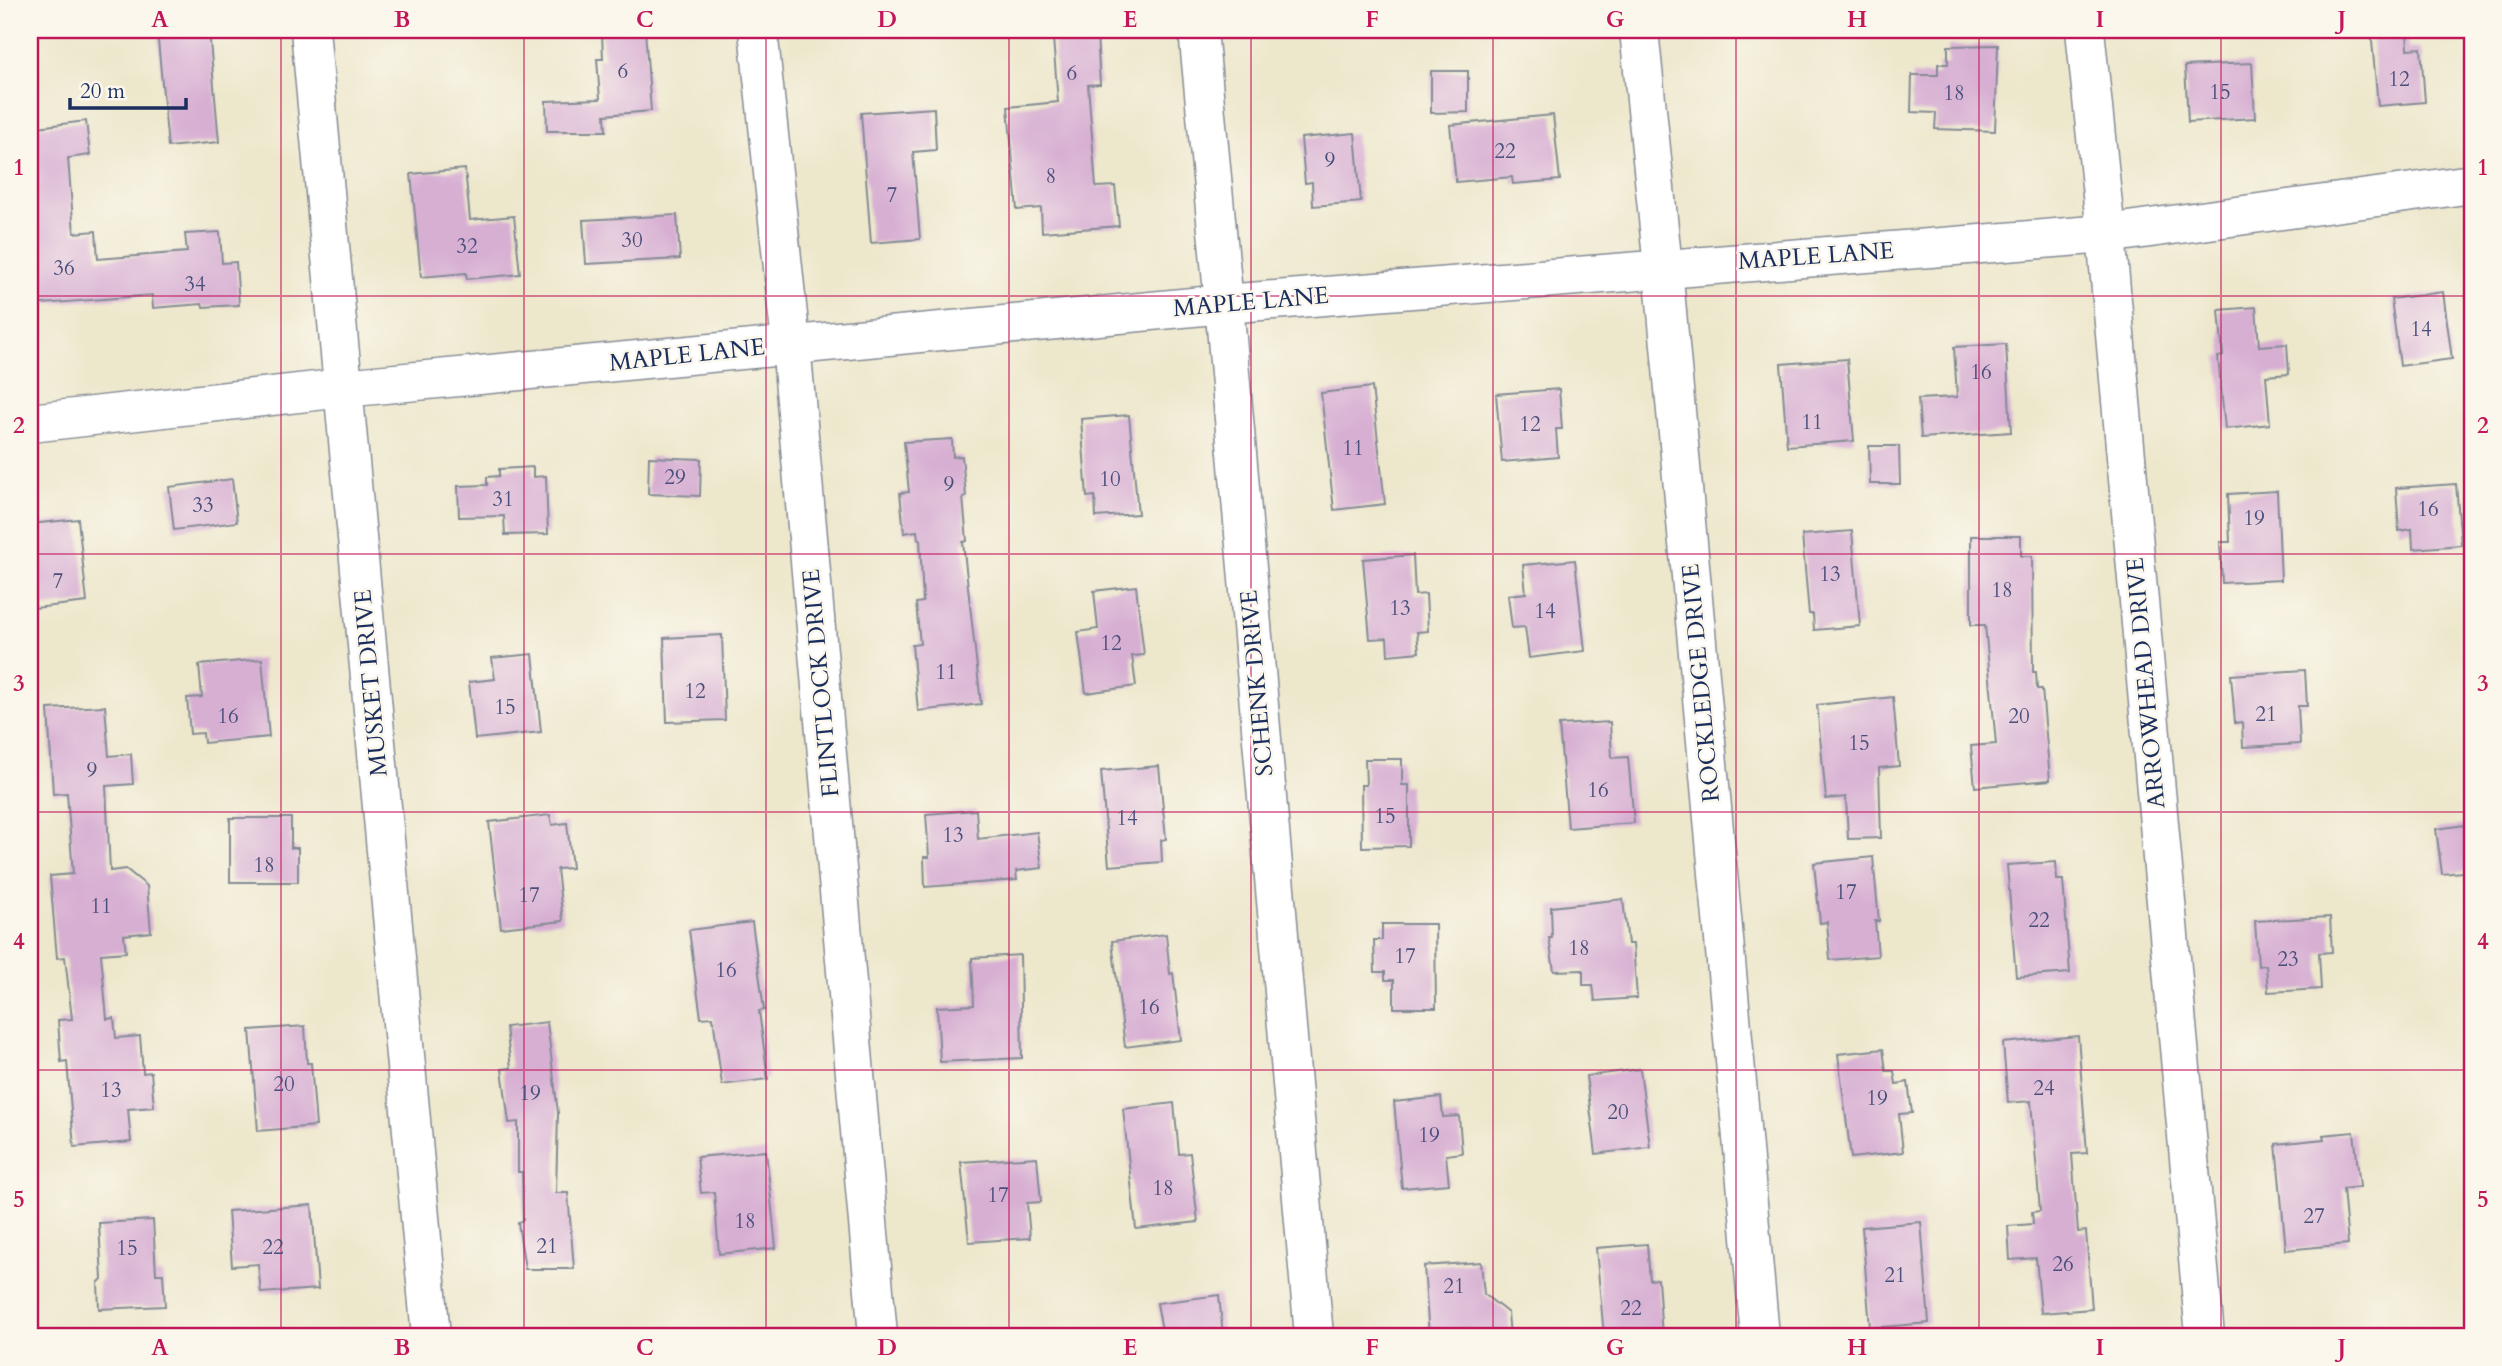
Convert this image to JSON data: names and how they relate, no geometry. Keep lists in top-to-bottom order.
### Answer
{
  "streets": {
    "street": [
      "MAPLE LANE",
      "MUSKET DRIVE",
      "FLINTLOCK DRIVE",
      "SCHENK DRIVE",
      "ROCKLEDGE DRIVE",
      "ARROWHEAD DRIVE"
    ]
  },
  "crossings": [
    ["MAPLE LANE", "MUSKET DRIVE"],
    ["MAPLE LANE", "FLINTLOCK DRIVE"],
    ["MAPLE LANE", "SCHENK DRIVE"],
    ["MAPLE LANE", "ROCKLEDGE DRIVE"],
    ["MAPLE LANE", "ARROWHEAD DRIVE"]
  ],
  "house_numbers": [
    "6",
    "6",
    "12",
    "15",
    "18",
    "22",
    "9",
    "8",
    "7",
    "30",
    "32",
    "36",
    "34",
    "14",
    "16",
    "11",
    "12",
    "11",
    "29",
    "10",
    "9",
    "31",
    "33",
    "16",
    "19",
    "13",
    "7",
    "18",
    "13",
    "14",
    "12",
    "11",
    "12",
    "15",
    "21",
    "16",
    "20",
    "15",
    "9",
    "16",
    "15",
    "14",
    "13",
    "18",
    "17",
    "17",
    "11",
    "22",
    "18",
    "17",
    "23",
    "16",
    "16",
    "20",
    "24",
    "13",
    "19",
    "19",
    "20",
    "19",
    "18",
    "17",
    "27",
    "18",
    "21",
    "22",
    "15",
    "26",
    "21",
    "21",
    "22"
  ],
  "scale_bar": "20 m",
  "grid": {
    "columns": [
      "A",
      "B",
      "C",
      "D",
      "E",
      "F",
      "G",
      "H",
      "I",
      "J"
    ],
    "rows": [
      "1",
      "2",
      "3",
      "4",
      "5"
    ]
  }
}
